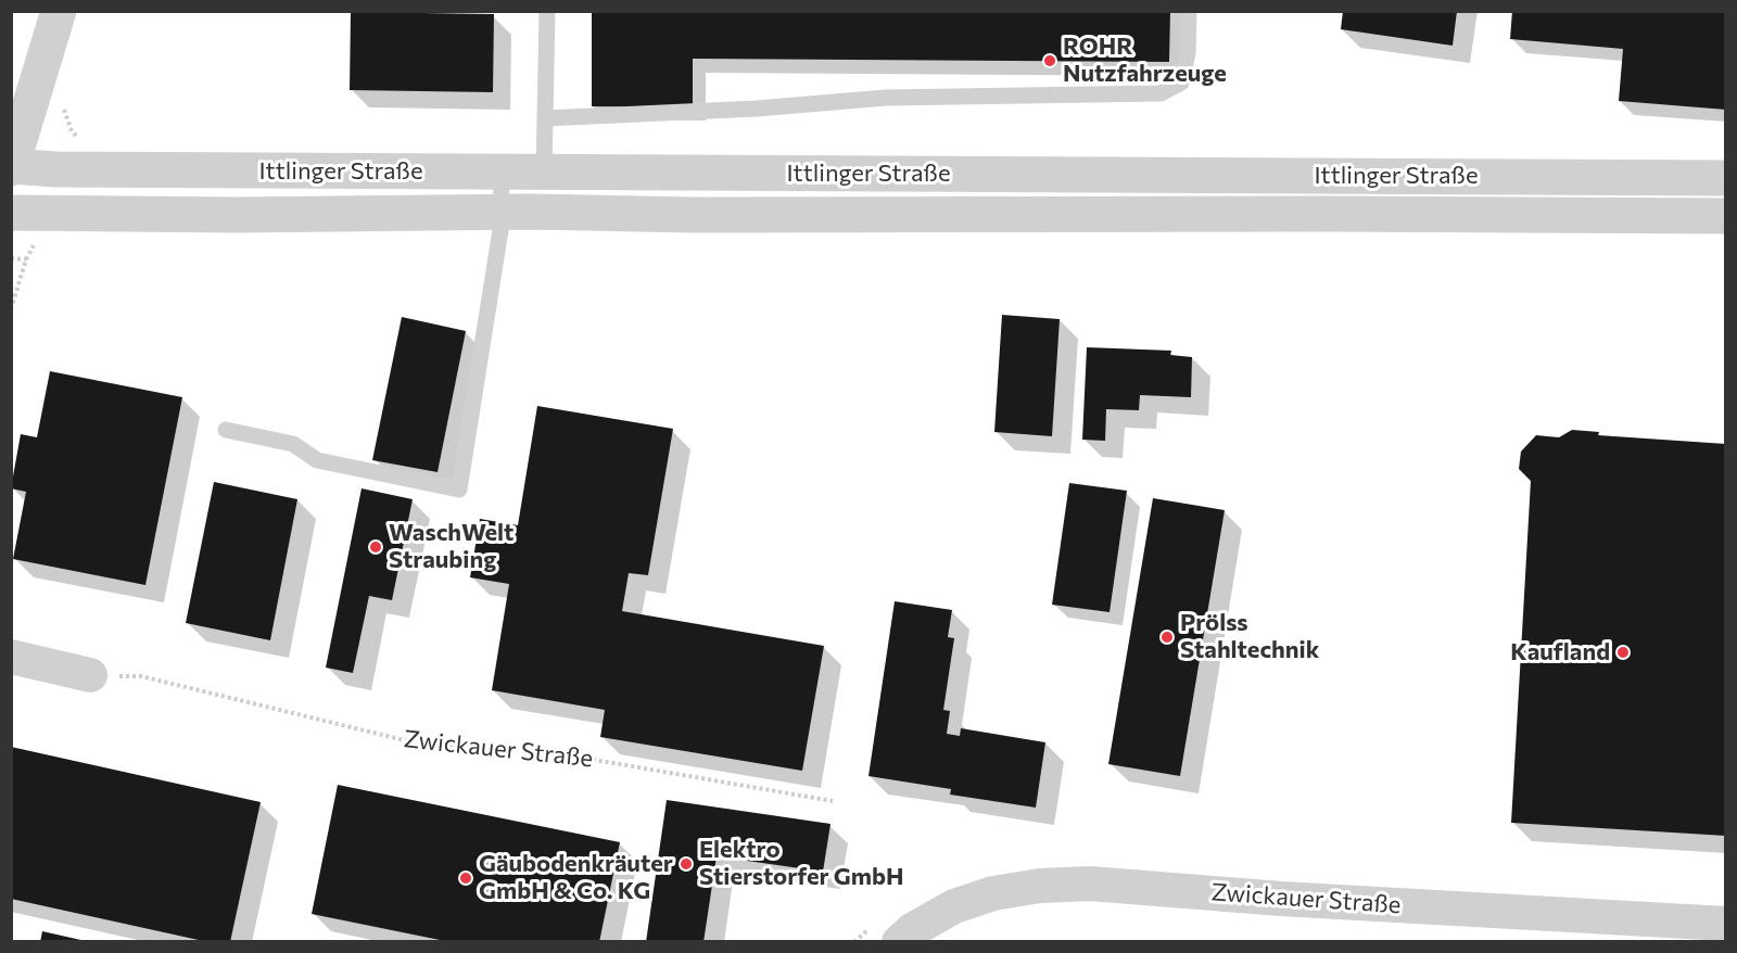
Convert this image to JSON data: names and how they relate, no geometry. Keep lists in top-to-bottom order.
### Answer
{
  "streets": {
    "street": ["Ittlinger Straße", "Zwickauer Straße"]
  },
  "places": [
    "ROHR Nutzfahrzeuge",
    "WaschWelt Straubing",
    "Prölss Stahltechnik",
    "Kaufland",
    "Elektro Stierstorfer GmbH",
    "Gäubodenkräuter GmbH & Co. KG"
  ]
}
